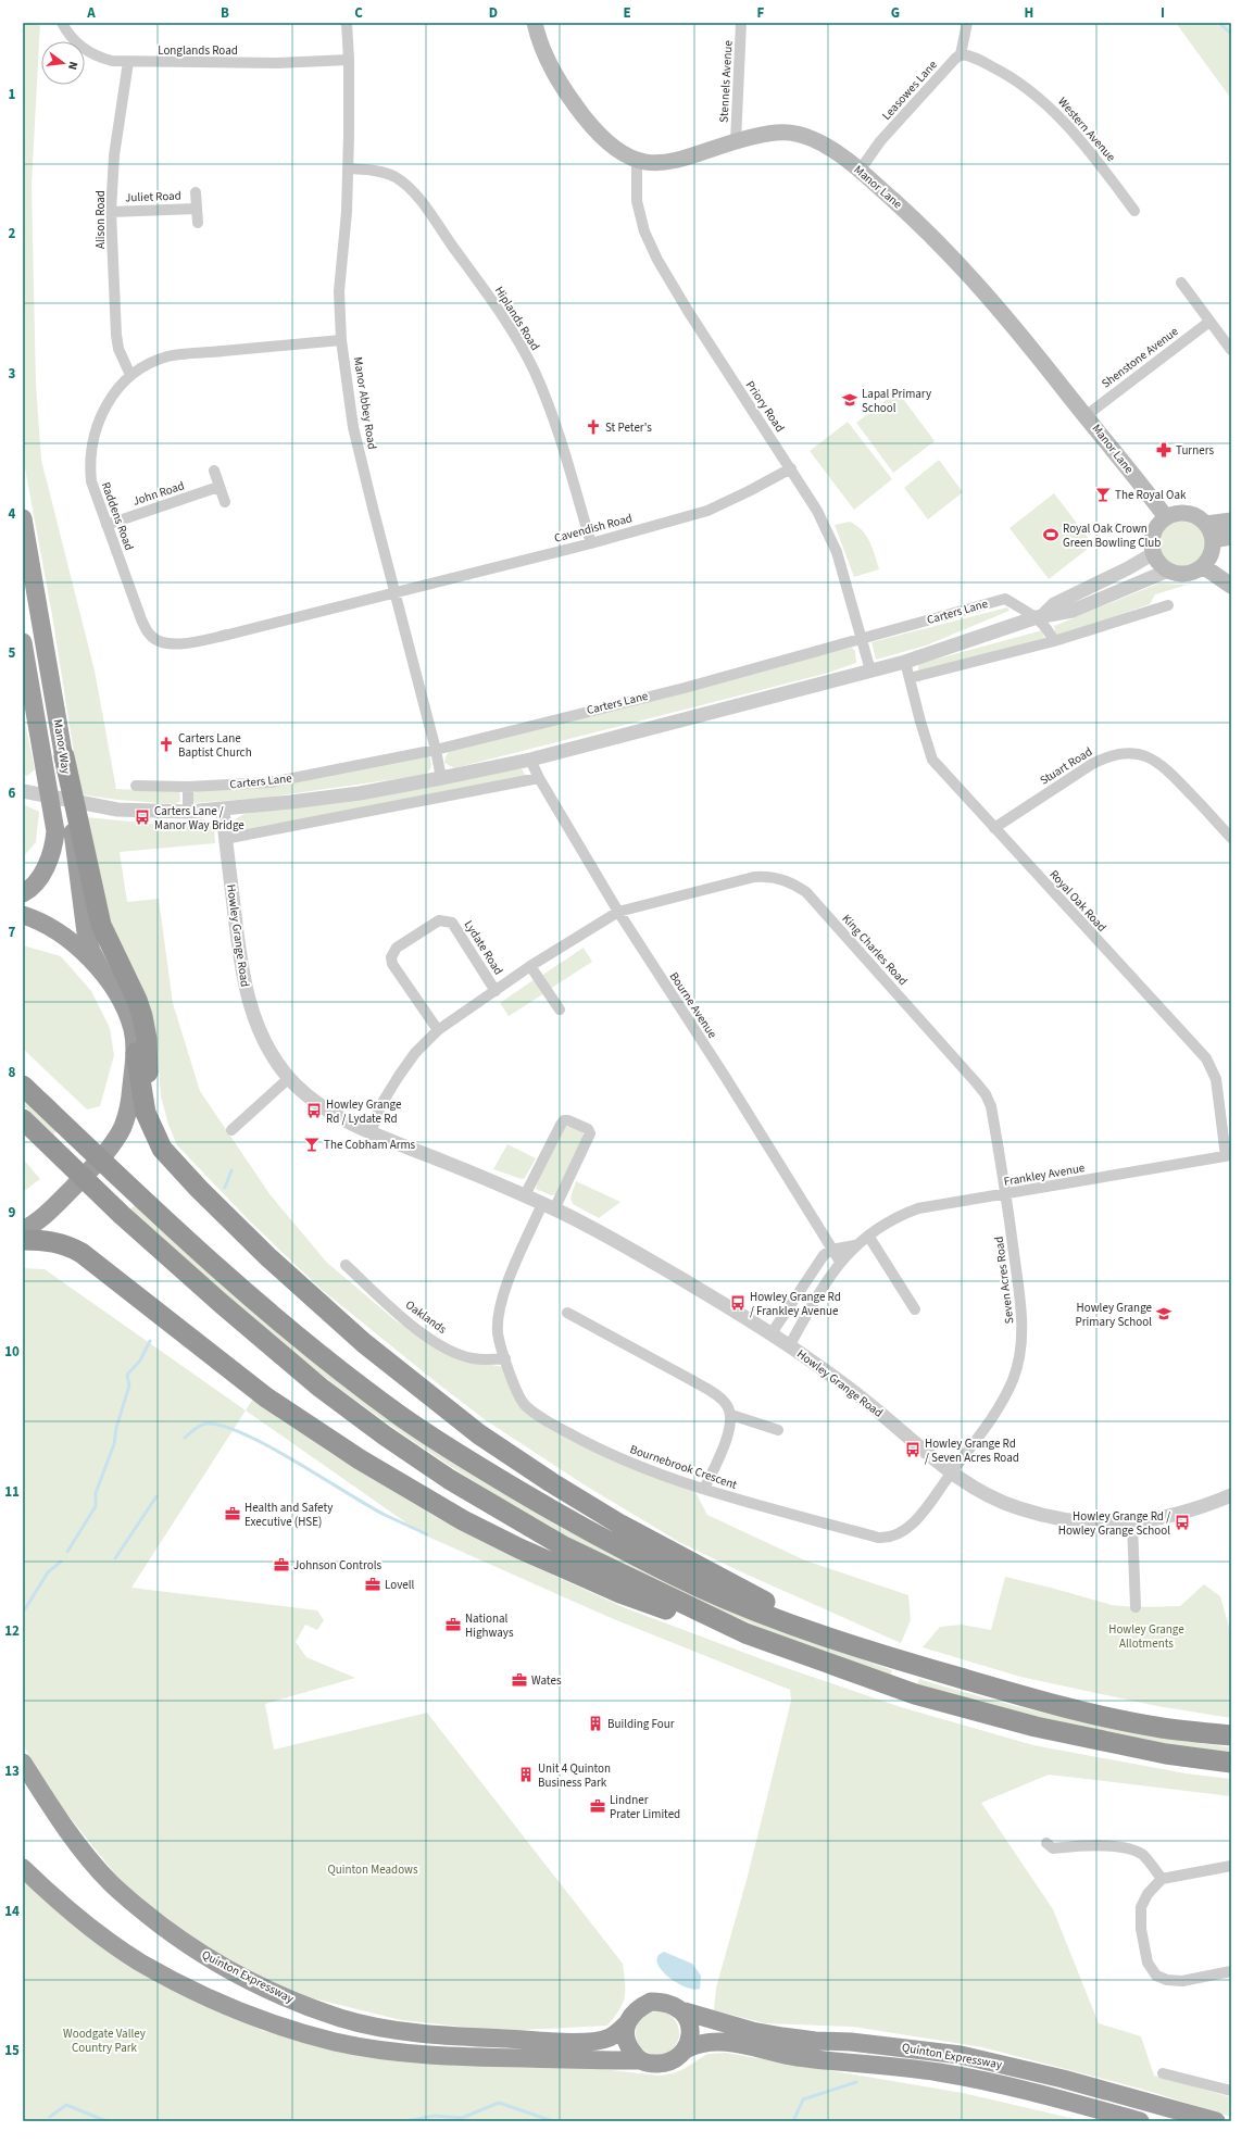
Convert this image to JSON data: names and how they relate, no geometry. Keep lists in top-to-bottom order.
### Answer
{
  "streets": {
    "highway": ["Manor Way", "Quinton Expressway"],
    "main road": ["Manor Lane"],
    "street": [
      "Longlands Road",
      "Stennels Avenue",
      "Leasowes Lane",
      "Western Avenue",
      "Juliet Road",
      "Alison Road",
      "Hiplands Road",
      "Shenstone Avenue",
      "Manor Abbey Road",
      "Priory Road",
      "John Road",
      "Raddens Road",
      "Cavendish Road",
      "Carters Lane",
      "Stuart Road",
      "Royal Oak Road",
      "Howley Grange Road",
      "Lydate Road",
      "King Charles Road",
      "Bourne Avenue",
      "Frankley Avenue",
      "Seven Acres Road",
      "Oaklands",
      "Bournebrook Crescent"
    ]
  },
  "crossings": [
    ["Longlands Road", "Alison Road"],
    ["Longlands Road", "Manor Abbey Road"],
    ["Stennels Avenue", "Manor Lane"],
    ["Leasowes Lane", "Western Avenue"],
    ["Leasowes Lane", "Manor Lane"],
    ["Manor Lane", "Shenstone Avenue"],
    ["Manor Lane", "Priory Road"],
    ["Manor Lane", "Carters Lane"],
    ["Juliet Road", "Alison Road"],
    ["Alison Road", "Raddens Road"],
    ["Hiplands Road", "Manor Abbey Road"],
    ["Hiplands Road", "Cavendish Road"],
    ["Manor Abbey Road", "Raddens Road"],
    ["Manor Abbey Road", "Cavendish Road"],
    ["Manor Abbey Road", "Carters Lane"],
    ["Priory Road", "Cavendish Road"],
    ["Priory Road", "Carters Lane"],
    ["John Road", "Raddens Road"],
    ["Raddens Road", "Cavendish Road"],
    ["Carters Lane", "Royal Oak Road"],
    ["Carters Lane", "Howley Grange Road"],
    ["Carters Lane", "Bourne Avenue"],
    ["Stuart Road", "Royal Oak Road"],
    ["Royal Oak Road", "Frankley Avenue"],
    ["Howley Grange Road", "Lydate Road"],
    ["Howley Grange Road", "Frankley Avenue"],
    ["Howley Grange Road", "Seven Acres Road"],
    ["Howley Grange Road", "Bournebrook Crescent"],
    ["Lydate Road", "King Charles Road"],
    ["Lydate Road", "Bourne Avenue"],
    ["King Charles Road", "Bourne Avenue"],
    ["King Charles Road", "Frankley Avenue"],
    ["King Charles Road", "Seven Acres Road"],
    ["Bourne Avenue", "Frankley Avenue"],
    ["Frankley Avenue", "Seven Acres Road"],
    ["Seven Acres Road", "Bournebrook Crescent"],
    ["Oaklands", "Bournebrook Crescent"]
  ],
  "parks": ["Howley Grange Allotments", "Quinton Meadows", "Woodgate Valley Country Park"],
  "places": {
    "school or university": ["Lapal Primary School", "Howley Grange Primary School"],
    "church": ["St Peter's", "Carters Lane Baptist Church"],
    "pharmacy": ["Turners"],
    "bar": ["The Royal Oak", "The Cobham Arms"],
    "sports": ["Royal Oak Crown Green Bowling Club"],
    "bus stop": [
      "Carters Lane / Manor Way Bridge",
      "Howley Grange Rd / Lydate Rd",
      "Howley Grange Rd / Frankley Avenue",
      "Howley Grange Rd / Seven Acres Road",
      "Howley Grange Rd / Howley Grange School"
    ],
    "office": [
      "Health and Safety Executive (HSE)",
      "Johnson Controls",
      "Lovell",
      "National Highways",
      "Wates",
      "Lindner Prater Limited"
    ],
    "building": ["Building Four", "Unit 4 Quinton Business Park"]
  },
  "north": "right",
  "grid": {
    "columns": [
      "A",
      "B",
      "C",
      "D",
      "E",
      "F",
      "G",
      "H",
      "I"
    ],
    "rows": [
      "1",
      "2",
      "3",
      "4",
      "5",
      "6",
      "7",
      "8",
      "9",
      "10",
      "11",
      "12",
      "13",
      "14",
      "15"
    ]
  }
}
